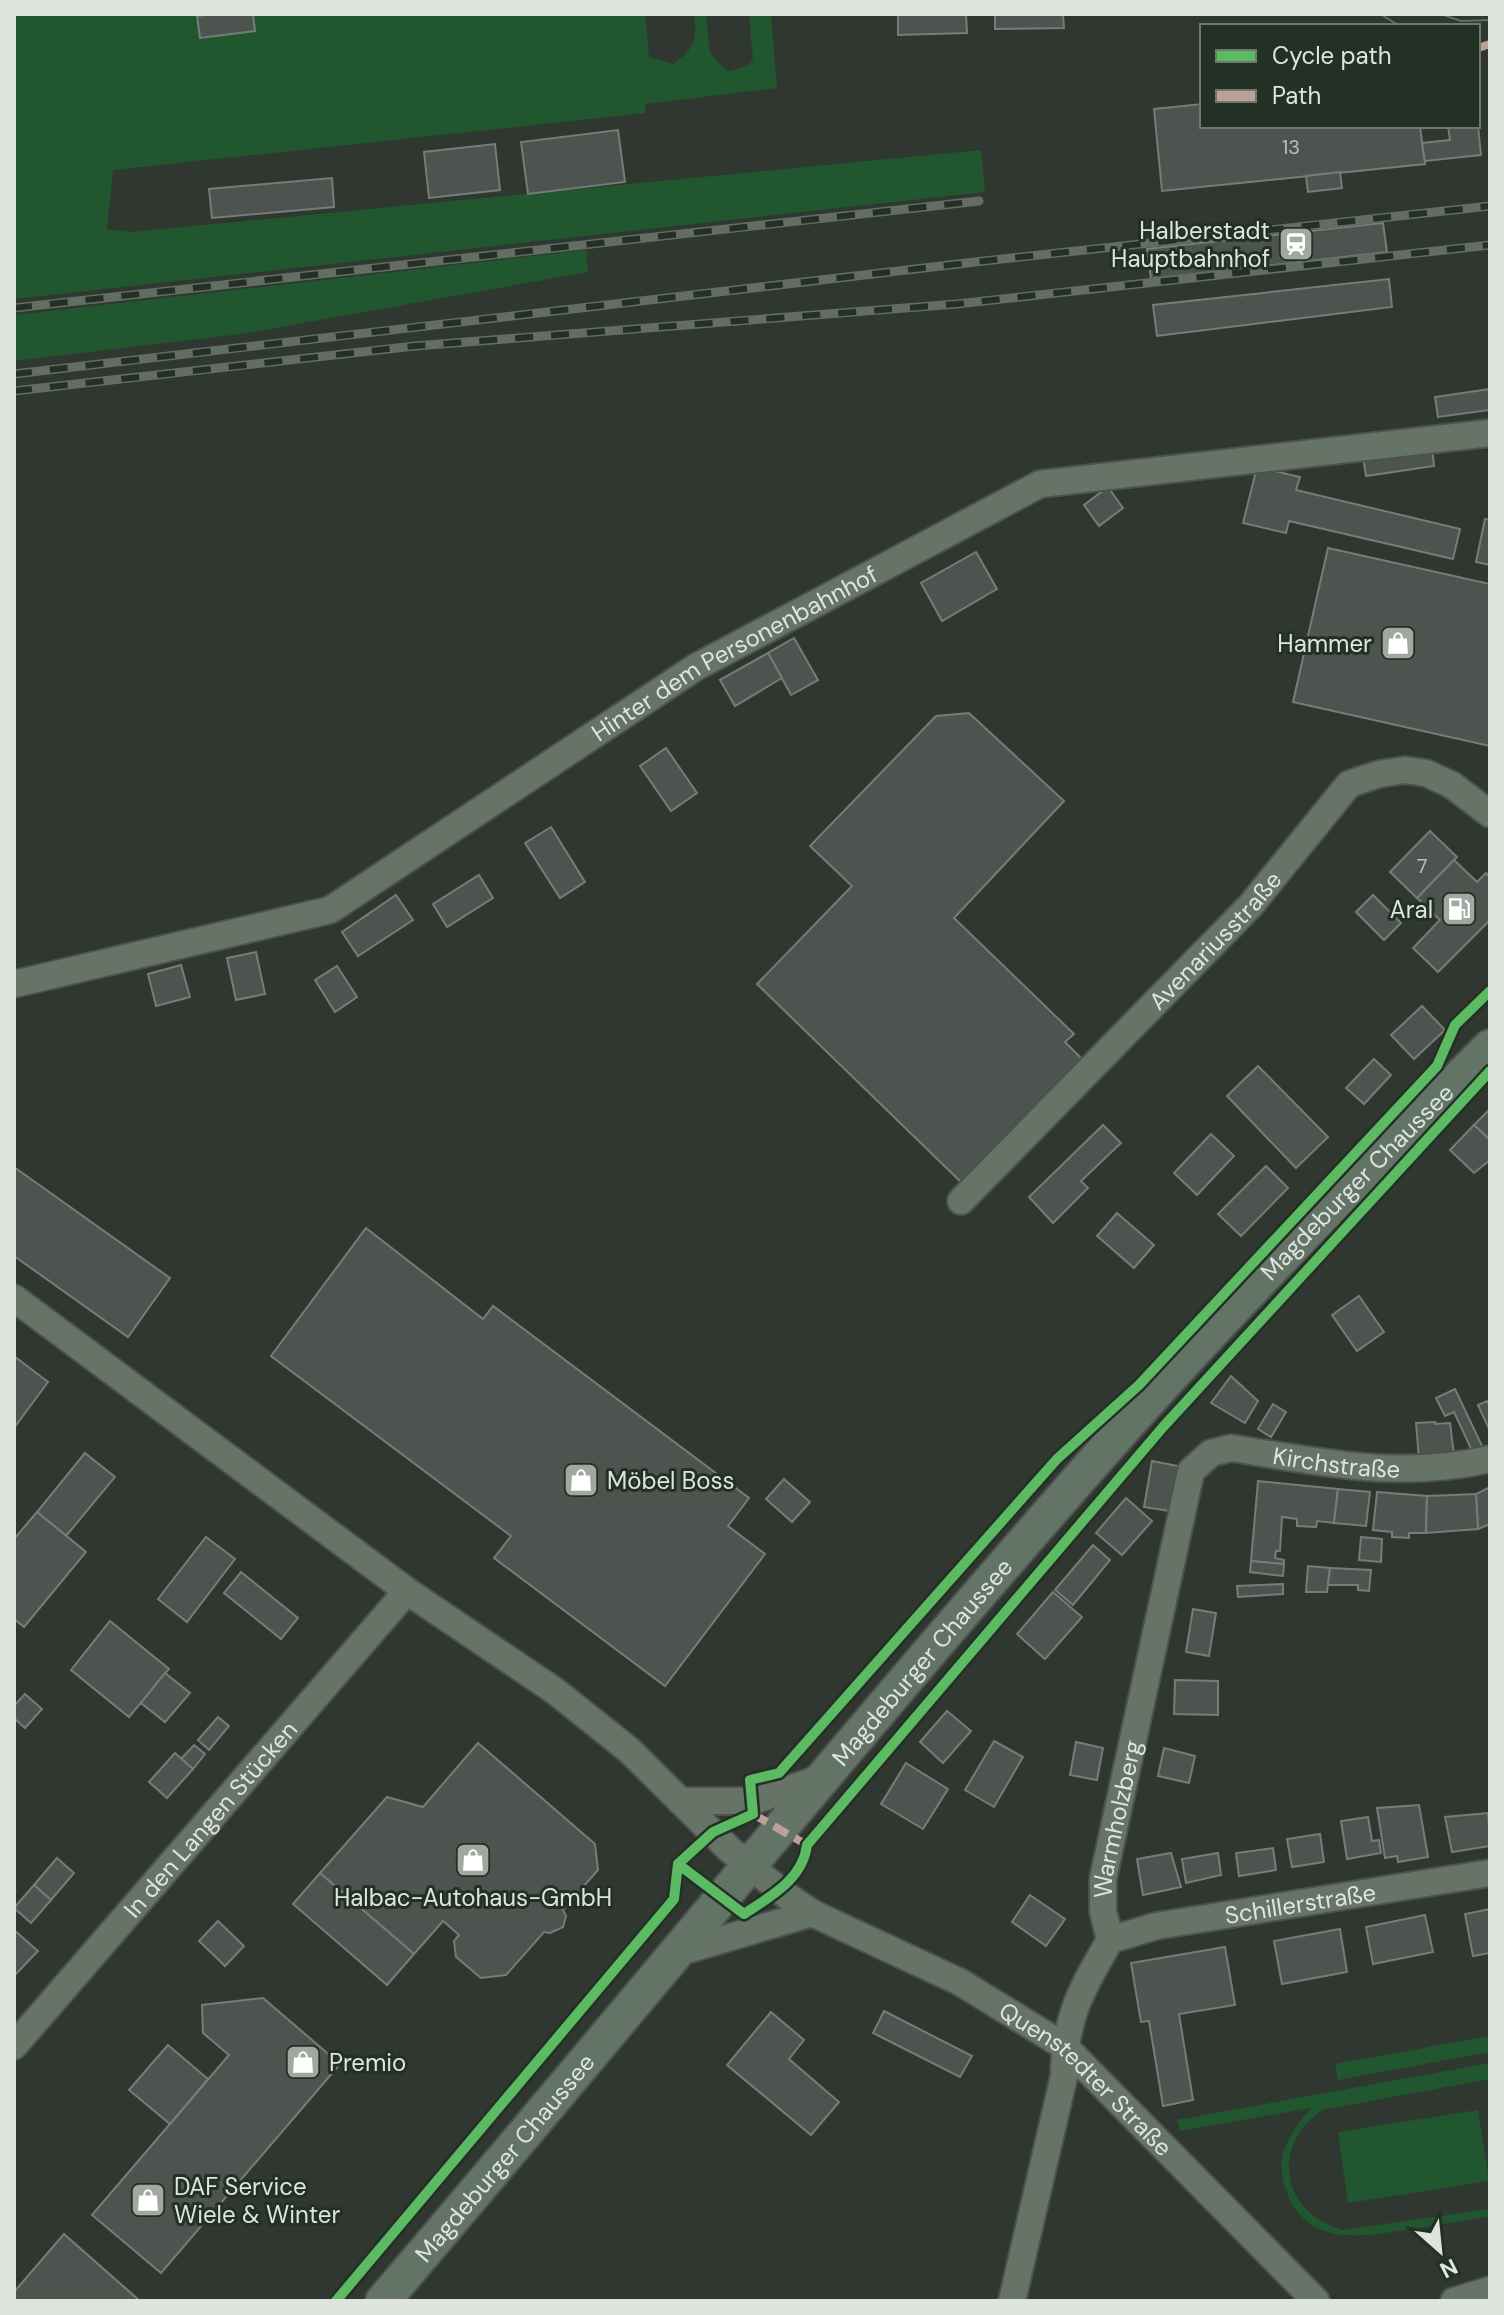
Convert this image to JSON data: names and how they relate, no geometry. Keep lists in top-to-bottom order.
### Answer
{
  "streets": {
    "main road": ["Magdeburger Chaussee"],
    "street": [
      "Hinter dem Personenbahnhof",
      "Avenariusstraße",
      "Kirchstraße",
      "In den Langen Stücken",
      "Warmholzberg",
      "Schillerstraße",
      "Quenstedter Straße"
    ]
  },
  "crossings": [
    ["Magdeburger Chaussee", "Quenstedter Straße"],
    ["Kirchstraße", "Warmholzberg"],
    ["Warmholzberg", "Schillerstraße"]
  ],
  "places": {
    "station": ["Halberstadt Hauptbahnhof"],
    "shop": [
      "Hammer",
      "Möbel Boss",
      "Halbac-Autohaus-GmbH",
      "Premio",
      "DAF Service Wiele & Winter"
    ],
    "fuel station": ["Aral"]
  },
  "house_numbers": ["13", "7"],
  "legend": ["Cycle path", "Path"],
  "north": "bottom right"
}
